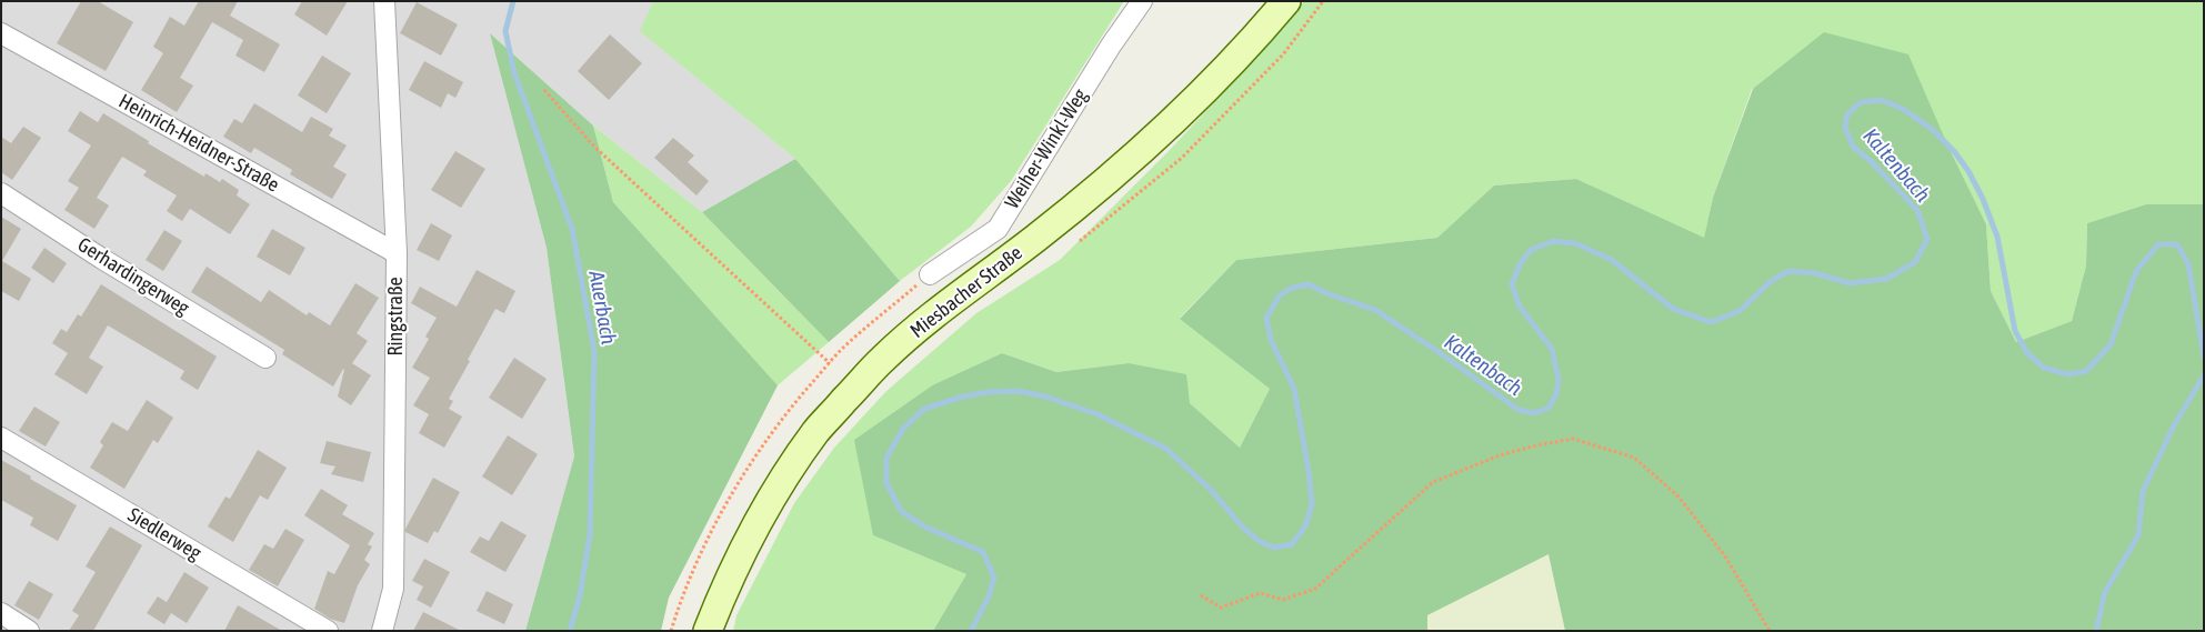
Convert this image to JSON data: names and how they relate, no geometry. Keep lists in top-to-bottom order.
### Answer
{
  "streets": {
    "main road": ["Miesbacher Straße"],
    "street": [
      "Heinrich-Heidner-Straße",
      "Weiher-Winkl-Weg",
      "Gerhardingerweg",
      "Ringstraße",
      "Siedlerweg"
    ]
  },
  "crossings": [
    ["Heinrich-Heidner-Straße", "Ringstraße"]
  ],
  "water": ["Kaltenbach", "Auerbach"]
}
